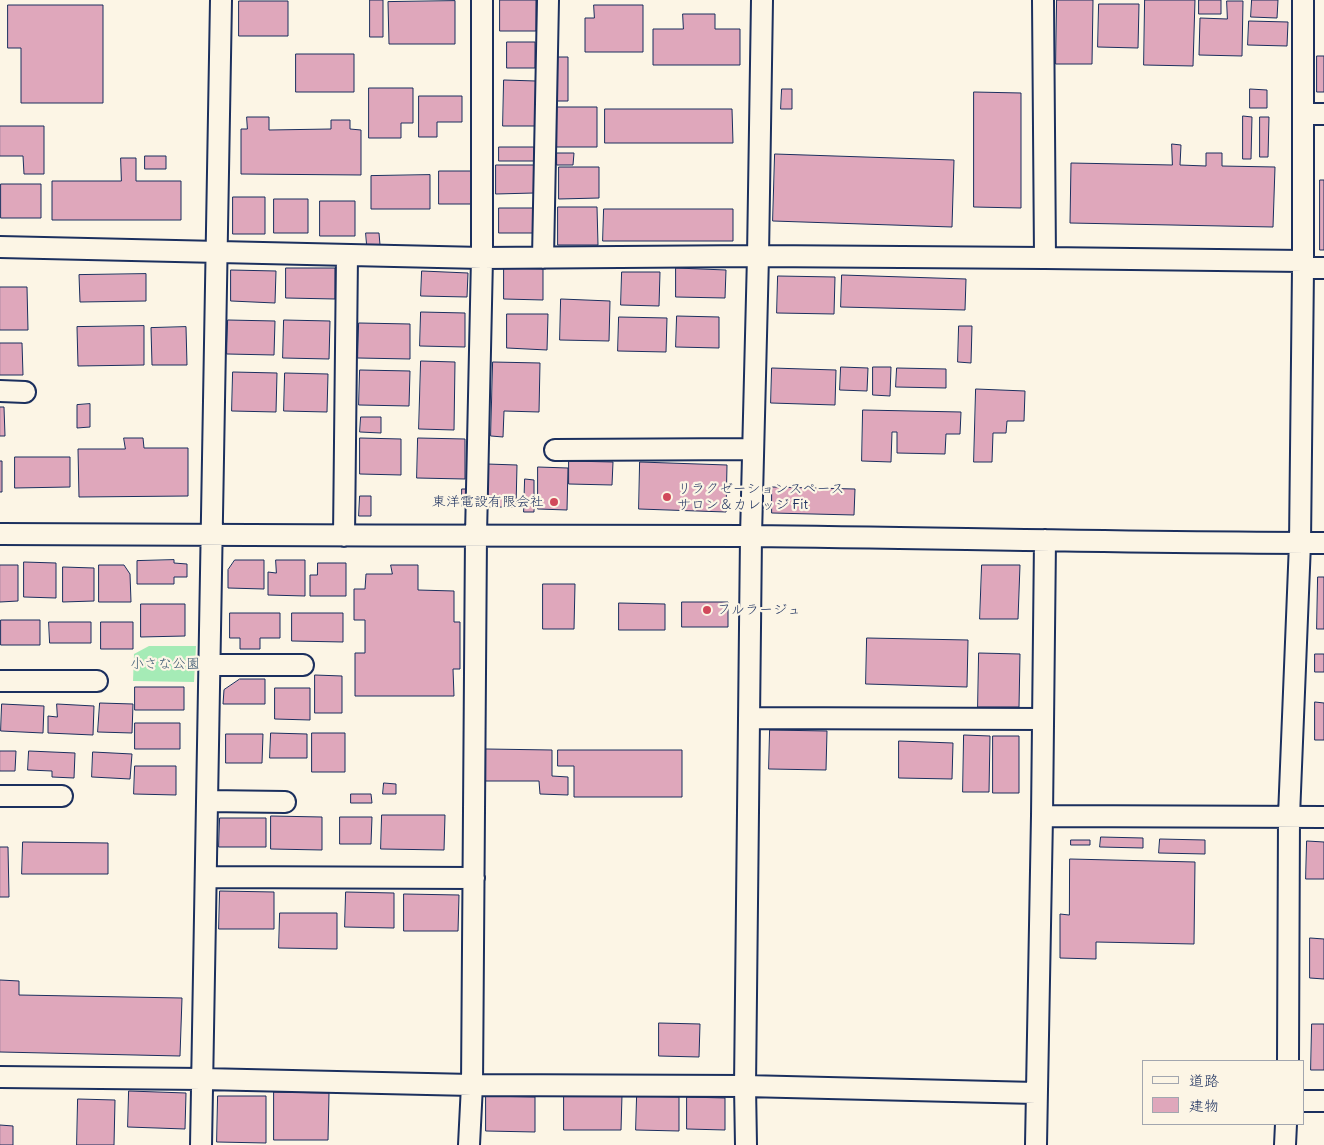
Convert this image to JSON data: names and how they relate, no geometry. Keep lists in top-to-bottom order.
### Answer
{
  "parks": ["小さな公園"],
  "places": ["リラクゼーションスペース サロン＆カレッジ Fit", "東洋電設有限会社", "フルラージュ"],
  "legend": ["道路", "建物"]
}
